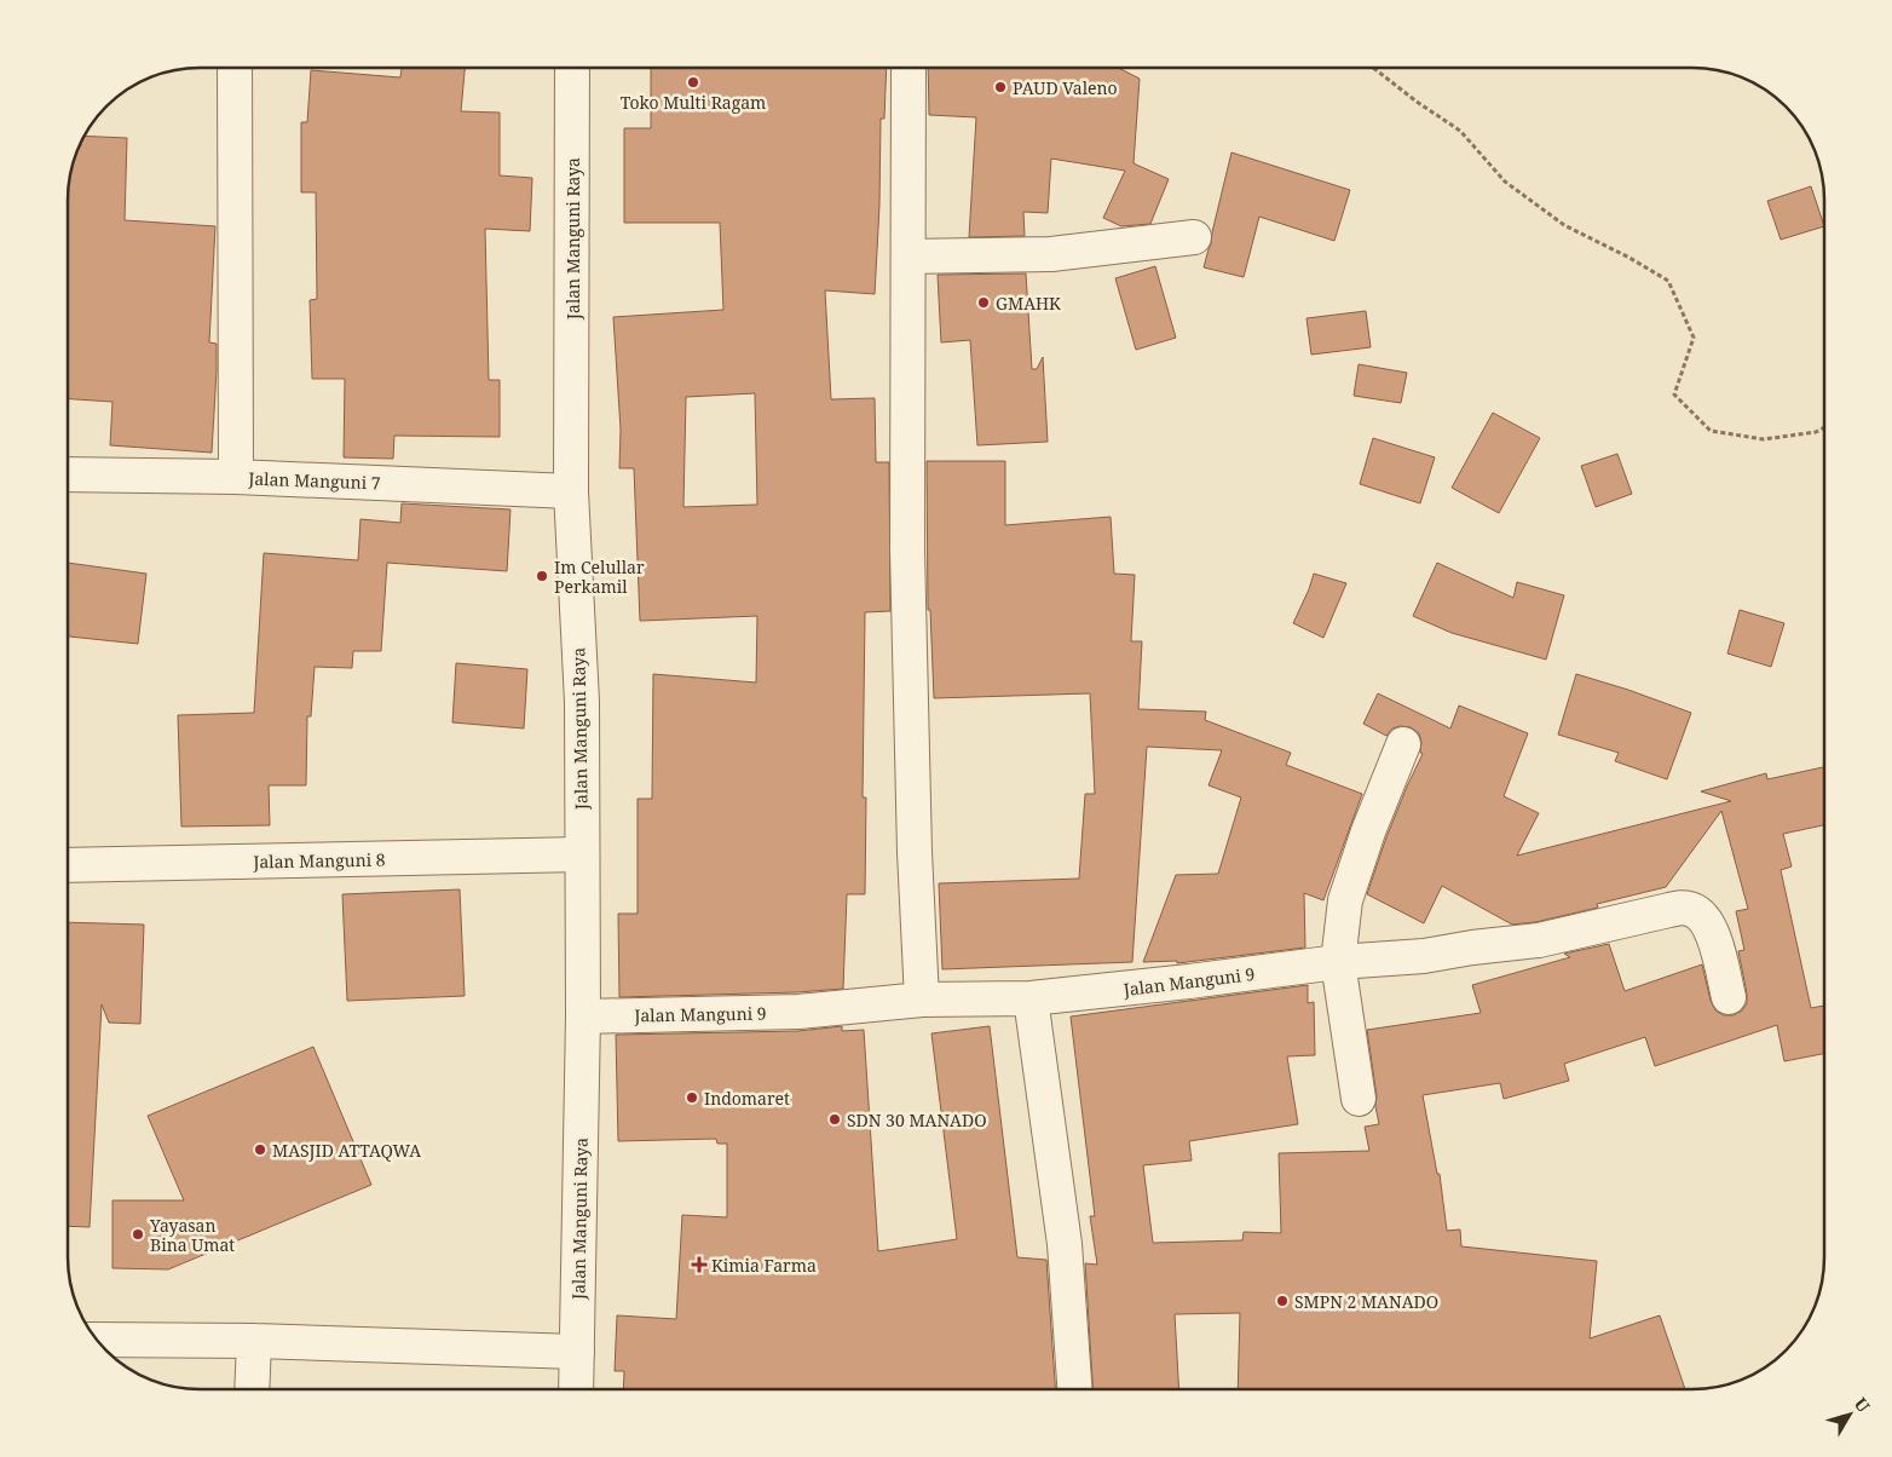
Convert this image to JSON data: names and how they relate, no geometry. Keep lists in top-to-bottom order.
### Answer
{
  "streets": {
    "street": [
      "Jalan Manguni Raya",
      "Jalan Manguni 7",
      "Jalan Manguni 8",
      "Jalan Manguni 9"
    ]
  },
  "crossings": [
    ["Jalan Manguni Raya", "Jalan Manguni 7"],
    ["Jalan Manguni Raya", "Jalan Manguni 8"],
    ["Jalan Manguni Raya", "Jalan Manguni 9"]
  ],
  "places": {
    "other": [
      "Toko Multi Ragam",
      "PAUD Valeno",
      "GMAHK",
      "Im Celullar Perkamil",
      "Indomaret",
      "SDN 30 MANADO",
      "MASJID ATTAQWA",
      "Yayasan Bina Umat",
      "SMPN 2 MANADO"
    ],
    "health": ["Kimia Farma"]
  },
  "north": "top right"
}
